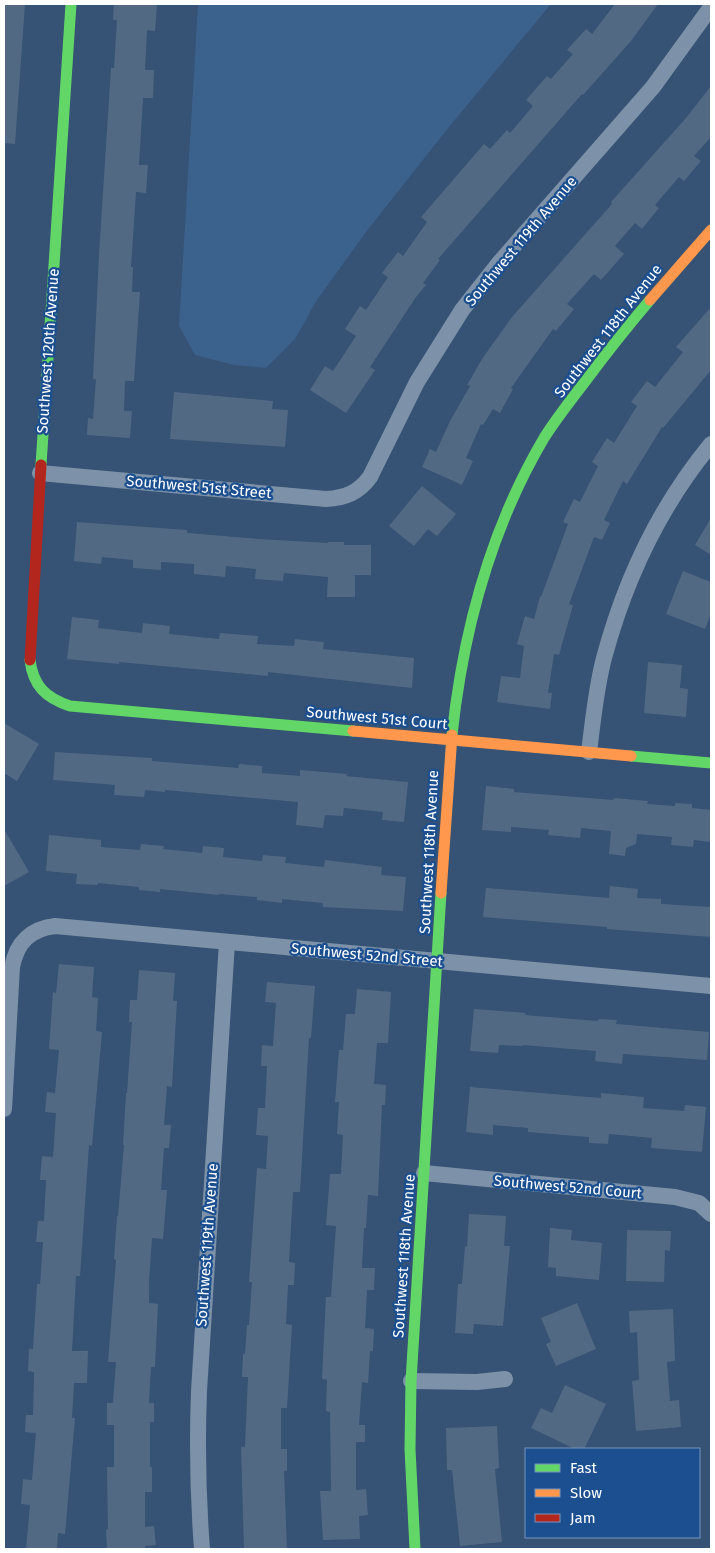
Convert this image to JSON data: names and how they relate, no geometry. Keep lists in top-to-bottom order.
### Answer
{
  "streets": {
    "street": [
      "Southwest 119th Avenue",
      "Southwest 118th Avenue",
      "Southwest 120th Avenue",
      "Southwest 51st Street",
      "Southwest 51st Court",
      "Southwest 52nd Street",
      "Southwest 52nd Court"
    ]
  },
  "crossings": [
    ["Southwest 119th Avenue", "Southwest 51st Street"],
    ["Southwest 119th Avenue", "Southwest 52nd Street"],
    ["Southwest 118th Avenue", "Southwest 51st Court"],
    ["Southwest 118th Avenue", "Southwest 52nd Street"],
    ["Southwest 118th Avenue", "Southwest 52nd Court"],
    ["Southwest 120th Avenue", "Southwest 51st Street"],
    ["Southwest 120th Avenue", "Southwest 51st Court"]
  ],
  "legend": ["Fast", "Slow", "Jam"]
}
